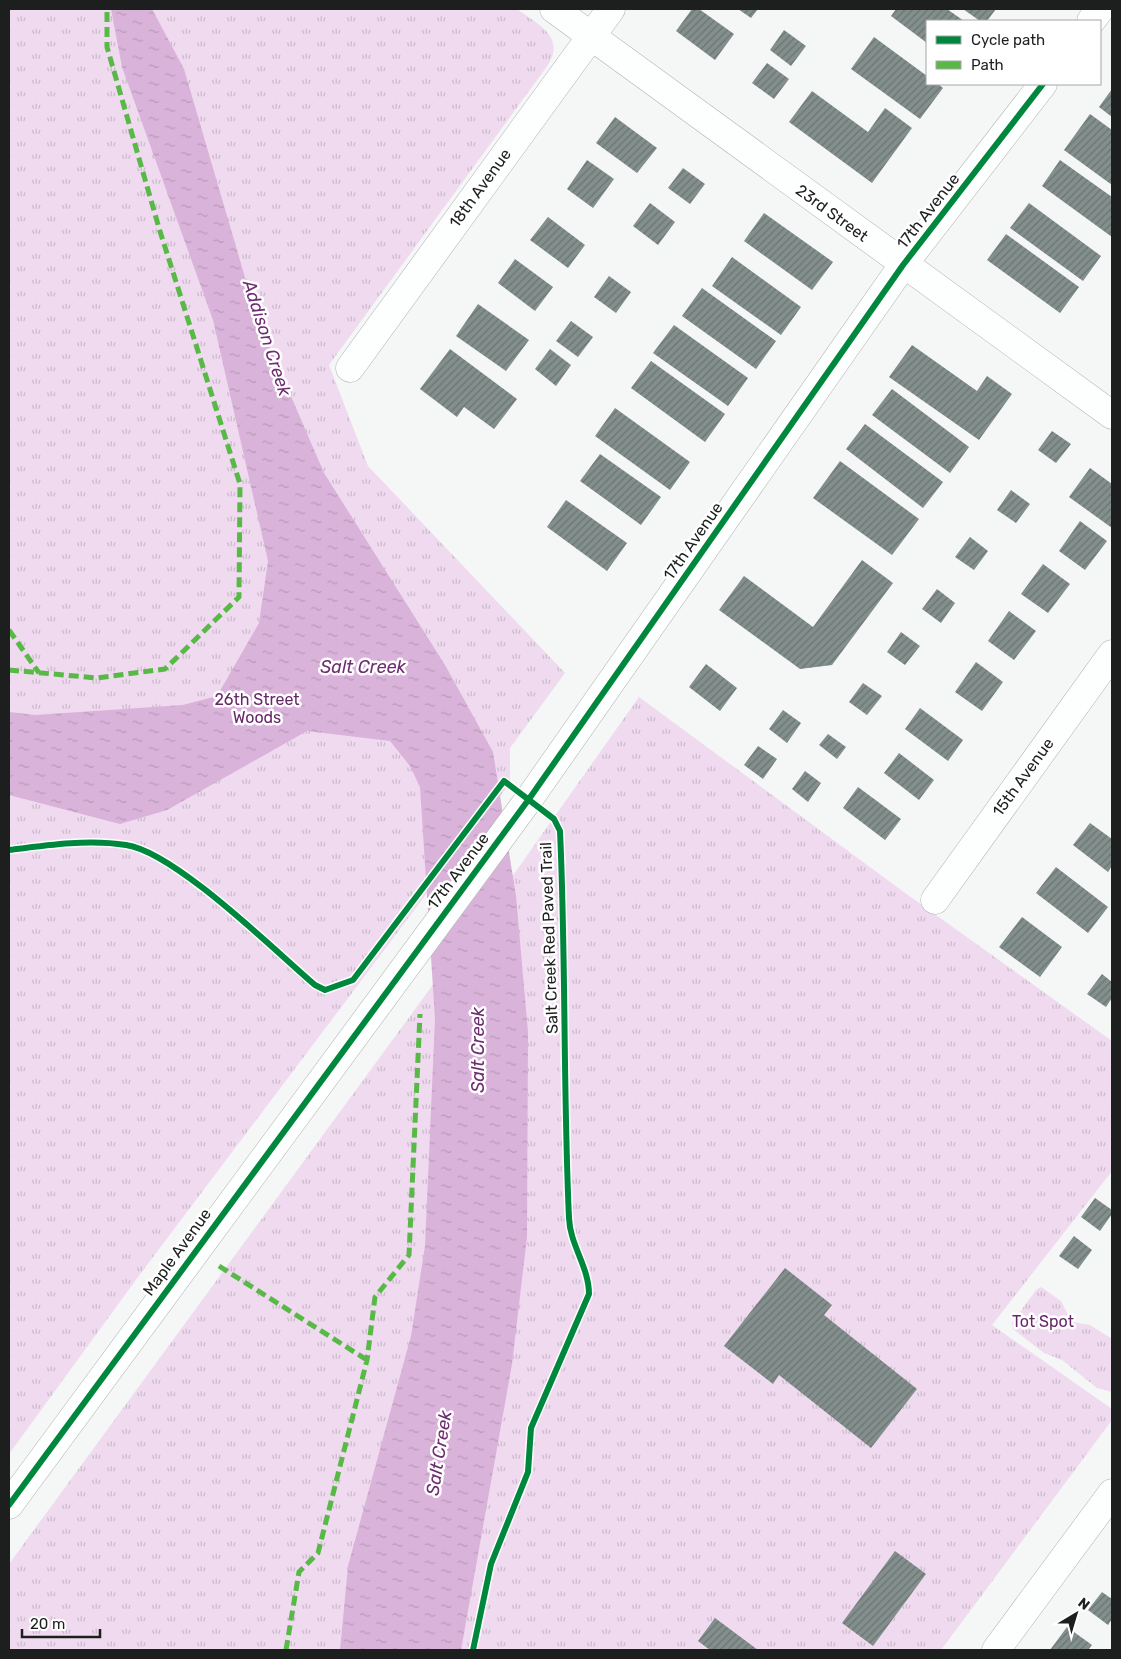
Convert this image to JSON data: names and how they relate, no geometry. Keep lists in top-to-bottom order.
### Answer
{
  "streets": {
    "street": [
      "18th Avenue",
      "17th Avenue",
      "23rd Street",
      "15th Avenue",
      "Maple Avenue"
    ],
    "cycle path": ["Salt Creek Red Paved Trail"]
  },
  "crossings": [
    ["18th Avenue", "23rd Street"],
    ["17th Avenue", "23rd Street"],
    ["17th Avenue", "Maple Avenue"]
  ],
  "water": ["Addison Creek", "Salt Creek"],
  "parks": ["26th Street Woods", "Tot Spot"],
  "legend": ["Cycle path", "Path"],
  "scale_bar": "20 m",
  "north": "top right"
}
